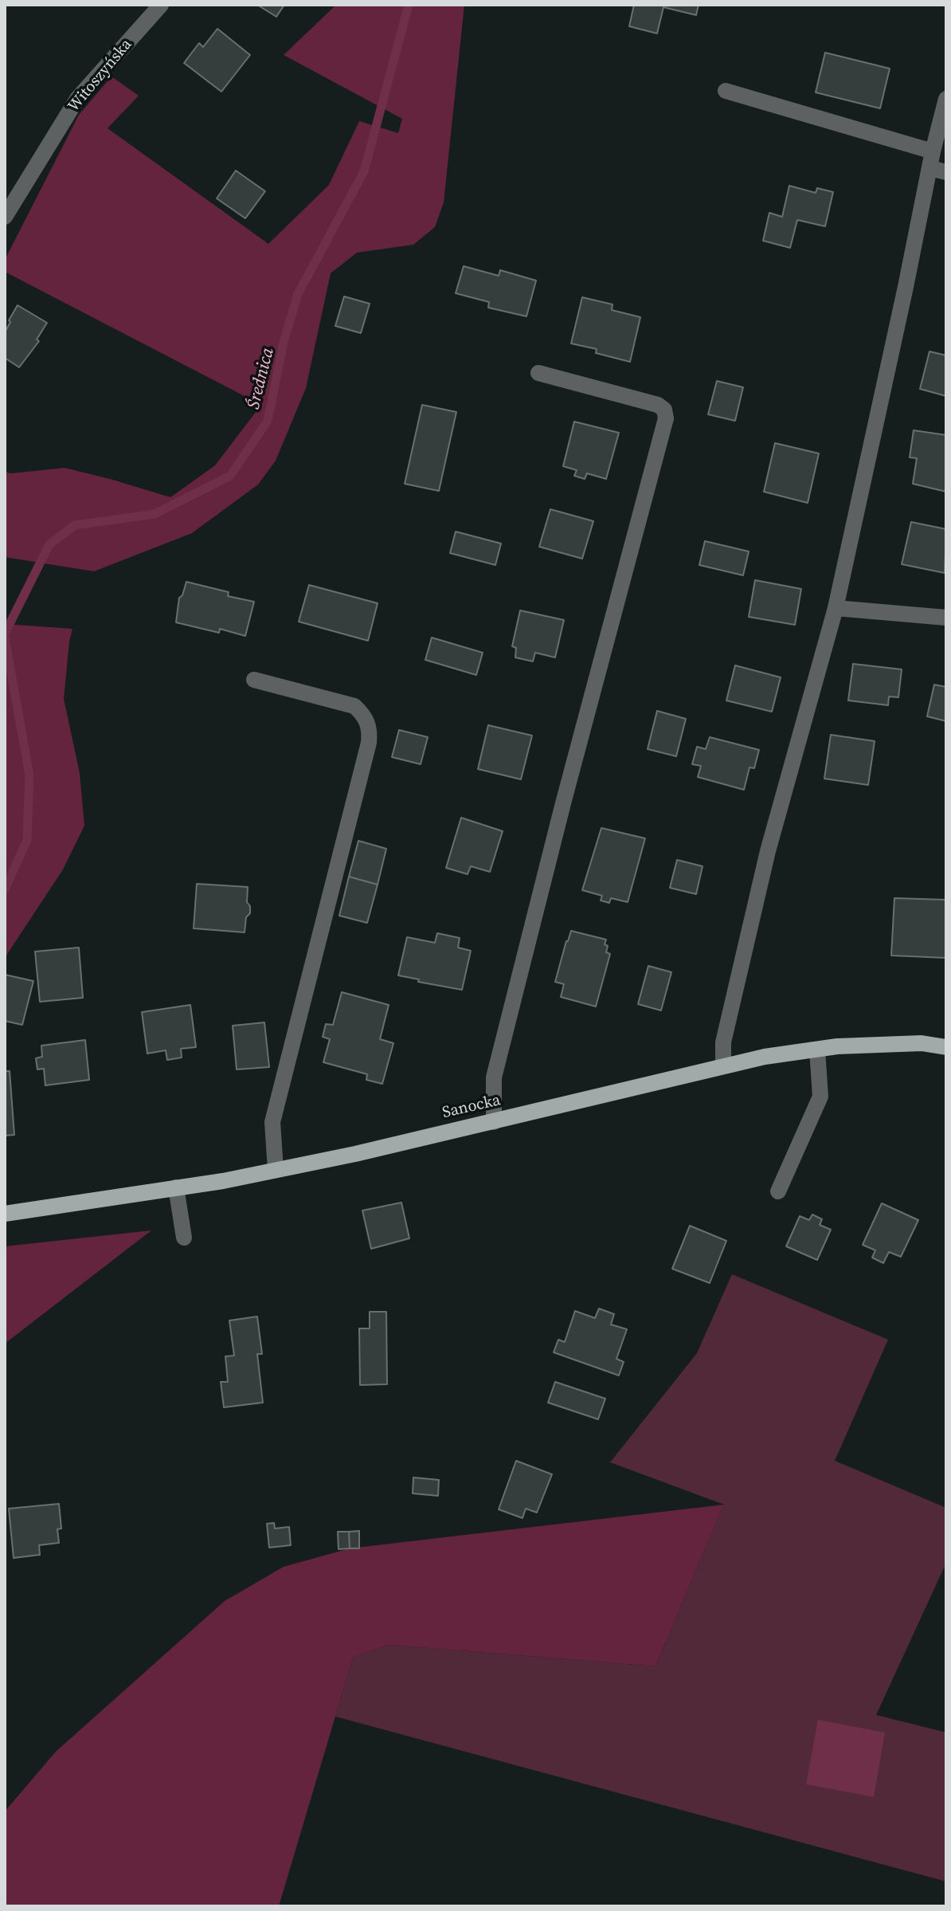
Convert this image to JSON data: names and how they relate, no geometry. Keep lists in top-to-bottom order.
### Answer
{
  "streets": {
    "main road": ["Sanocka"],
    "street": ["Witoszyńska"]
  },
  "water": ["Średnica"]
}
